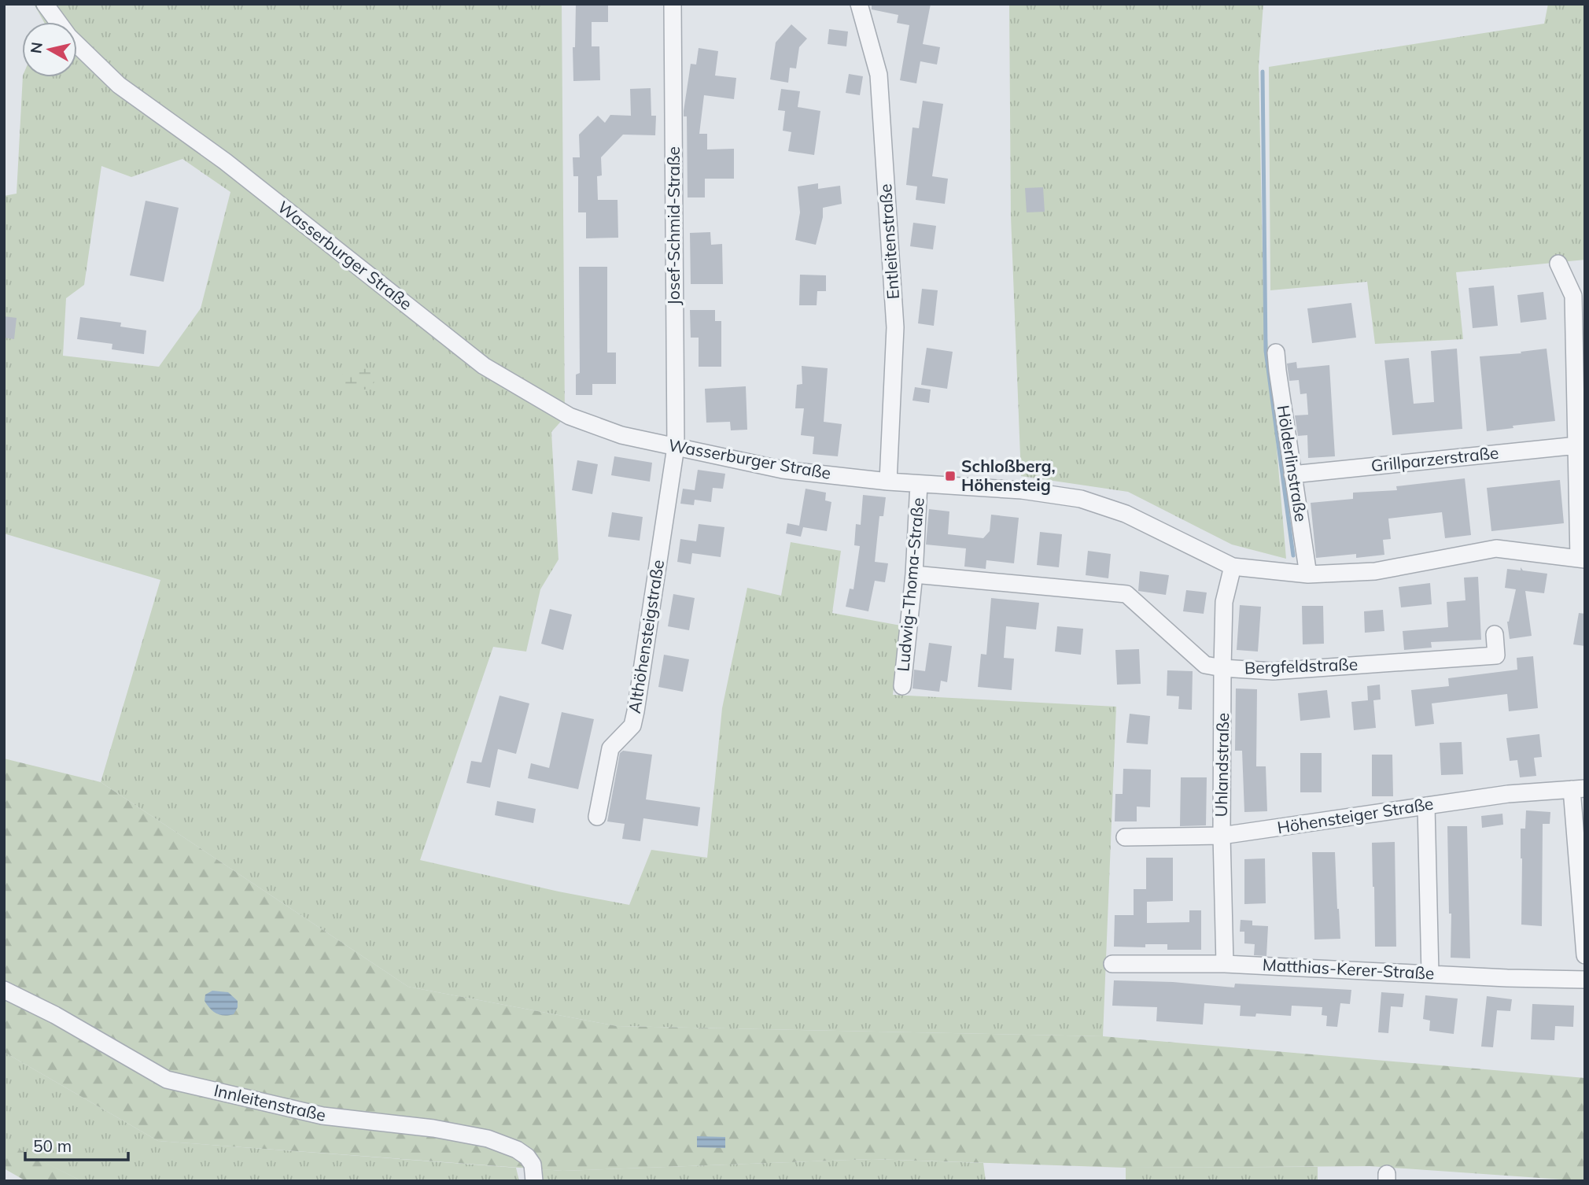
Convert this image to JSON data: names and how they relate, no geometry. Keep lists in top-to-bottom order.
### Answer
{
  "streets": {
    "street": [
      "Josef-Schmid-Straße",
      "Entleitenstraße",
      "Wasserburger Straße",
      "Grillparzerstraße",
      "Hölderlinstraße",
      "Ludwig-Thoma-Straße",
      "Althöhensteigstraße",
      "Bergfeldstraße",
      "Uhlandstraße",
      "Höhensteiger Straße",
      "Matthias-Kerer-Straße",
      "Innleitenstraße"
    ]
  },
  "crossings": [
    ["Josef-Schmid-Straße", "Wasserburger Straße"],
    ["Josef-Schmid-Straße", "Althöhensteigstraße"],
    ["Entleitenstraße", "Wasserburger Straße"],
    ["Wasserburger Straße", "Hölderlinstraße"],
    ["Wasserburger Straße", "Ludwig-Thoma-Straße"],
    ["Wasserburger Straße", "Althöhensteigstraße"],
    ["Wasserburger Straße", "Uhlandstraße"],
    ["Grillparzerstraße", "Hölderlinstraße"],
    ["Ludwig-Thoma-Straße", "Bergfeldstraße"],
    ["Bergfeldstraße", "Uhlandstraße"],
    ["Uhlandstraße", "Höhensteiger Straße"],
    ["Uhlandstraße", "Matthias-Kerer-Straße"]
  ],
  "places": {
    "transit": ["Schloßberg, Höhensteig"]
  },
  "scale_bar": "50 m",
  "north": "left"
}
